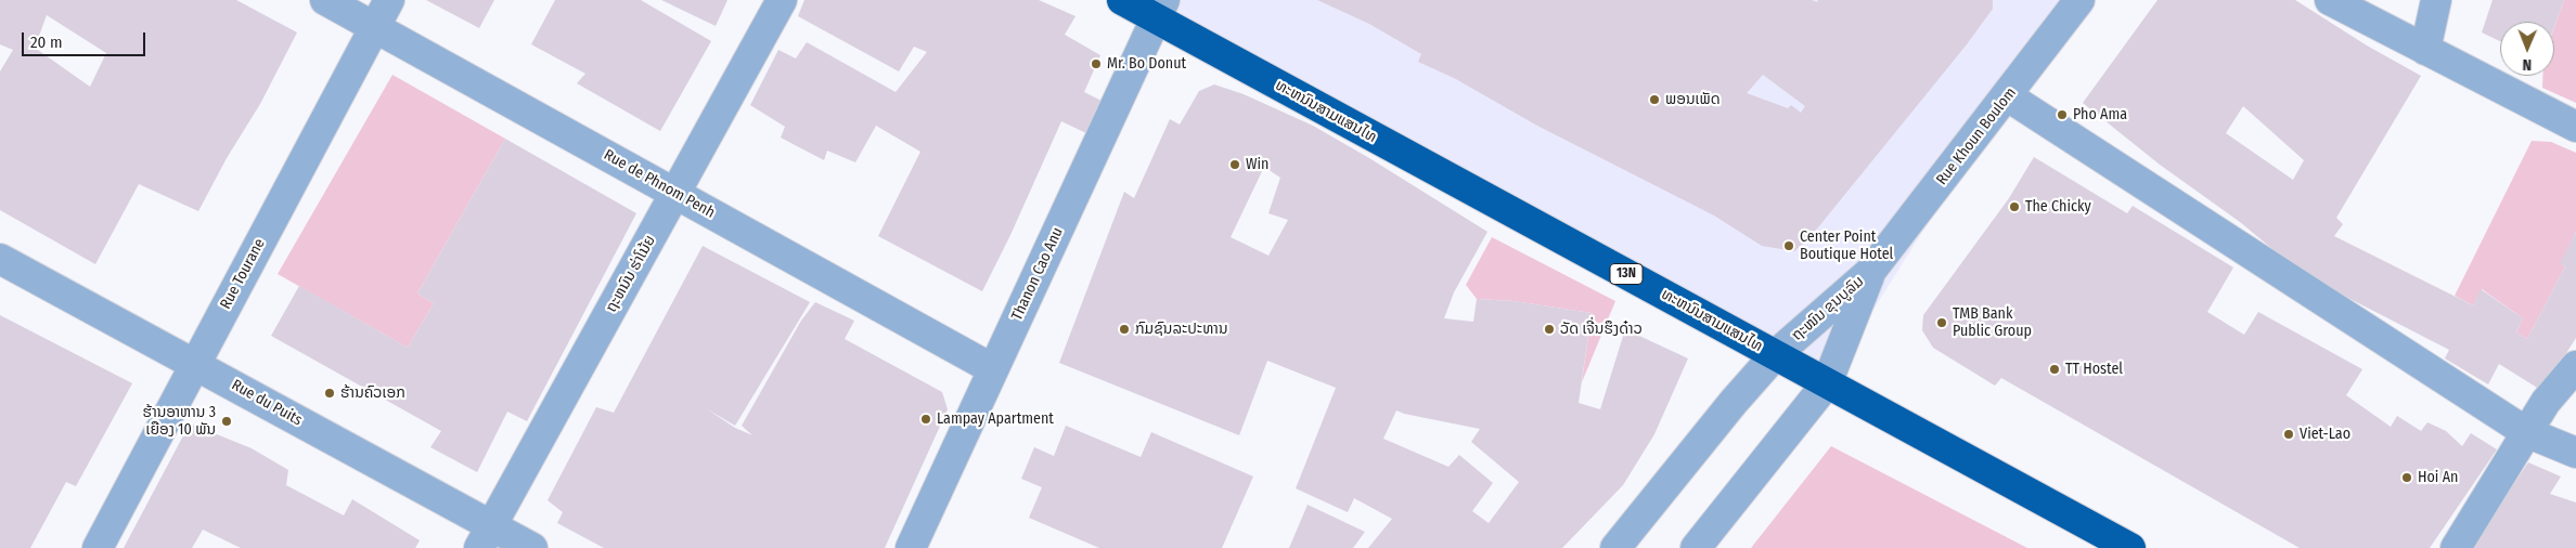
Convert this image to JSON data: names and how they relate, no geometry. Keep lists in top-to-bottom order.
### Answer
{
  "streets": {
    "highway": ["ທະຫນົນສາມແສນໄທ", "13N"],
    "street": [
      "Rue Khoun Boulom",
      "Rue de Phnom Penh",
      "Rue Tourane",
      "ຖະຫນົນ ຮ່າໂນ້ຍ",
      "Thanon Cao Anu",
      "ຖະໜົນ ຂຸນບູລົມ",
      "Rue du Puits"
    ]
  },
  "crossings": [
    ["ທະຫນົນສາມແສນໄທ", "Thanon Cao Anu"],
    ["ທະຫນົນສາມແສນໄທ", "ຖະໜົນ ຂຸນບູລົມ"],
    ["Rue Khoun Boulom", "ຖະໜົນ ຂຸນບູລົມ"],
    ["Rue de Phnom Penh", "Rue Tourane"],
    ["Rue de Phnom Penh", "ຖະຫນົນ ຮ່າໂນ້ຍ"],
    ["Rue de Phnom Penh", "Thanon Cao Anu"],
    ["Rue Tourane", "Rue du Puits"],
    ["ຖະຫນົນ ຮ່າໂນ້ຍ", "Rue du Puits"]
  ],
  "places": [
    "Mr. Bo Donut",
    "ພອນເພັດ",
    "Pho Ama",
    "Win",
    "The Chicky",
    "Center Point Boutique Hotel",
    "TMB Bank Public Group",
    "ກົມຊົນລະປະທານ",
    "ວັດ ເຈີ່ນຮຶງດ໋າວ",
    "TT Hostel",
    "ຮ້ານຄົວເອກ",
    "Lampay Apartment",
    "ຮ້ານອາຫານ 3 ເຍືອງ 10 ພັນ",
    "Viet-Lao",
    "Hoi An"
  ],
  "scale_bar": "20 m",
  "north": "bottom"
}
